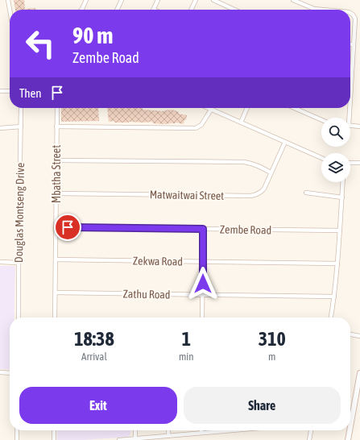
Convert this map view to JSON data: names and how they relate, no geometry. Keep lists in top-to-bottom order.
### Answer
{
  "streets": {
    "street": [
      "Mbatha Street",
      "Matwaitwai Street",
      "Douglas Montseng Drive",
      "Zembe Road",
      "Zekwa Road",
      "Zathu Road"
    ]
  },
  "crossings": [
    ["Mbatha Street", "Matwaitwai Street"],
    ["Mbatha Street", "Zembe Road"],
    ["Mbatha Street", "Zekwa Road"],
    ["Mbatha Street", "Zathu Road"]
  ],
  "page": {
    "turn": ["90 m", "Zembe Road"],
    "then": "Then",
    "eta": [
      "18:38",
      "Arrival",
      "1",
      "min",
      "310",
      "m"
    ],
    "buttons": ["Exit", "Share"]
  }
}
